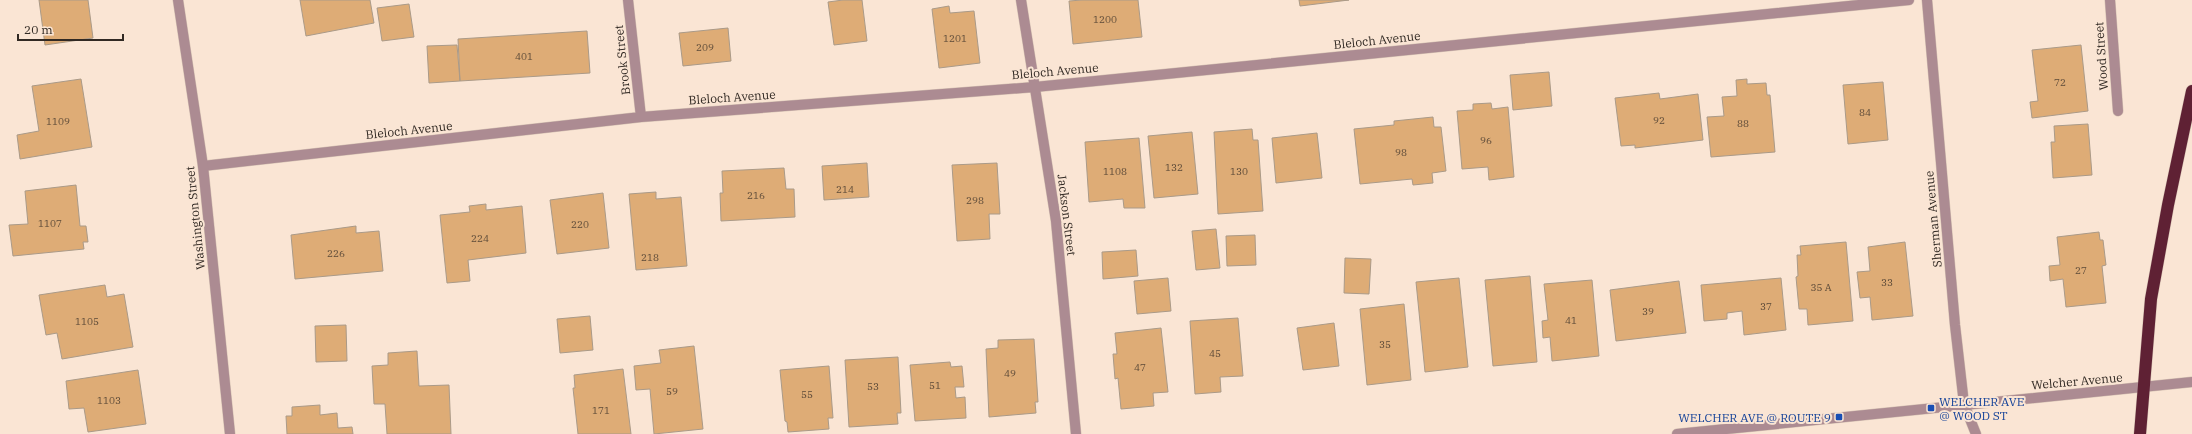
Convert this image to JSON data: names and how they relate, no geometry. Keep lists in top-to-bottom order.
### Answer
{
  "streets": {
    "street": [
      "Bleloch Avenue",
      "Wood Street",
      "Brook Street",
      "Jackson Street",
      "Washington Street",
      "Sherman Avenue",
      "Welcher Avenue"
    ]
  },
  "crossings": [
    ["Bleloch Avenue", "Brook Street"],
    ["Bleloch Avenue", "Jackson Street"],
    ["Bleloch Avenue", "Washington Street"],
    ["Sherman Avenue", "Welcher Avenue"]
  ],
  "places": {
    "transit": ["WELCHER AVE @ WOOD ST", "WELCHER AVE @ ROUTE 9"]
  },
  "house_numbers": [
    "1200",
    "1201",
    "209",
    "401",
    "72",
    "84",
    "92",
    "1109",
    "88",
    "96",
    "98",
    "132",
    "1108",
    "130",
    "214",
    "216",
    "298",
    "1107",
    "220",
    "224",
    "226",
    "218",
    "27",
    "33",
    "35 A",
    "37",
    "39",
    "41",
    "1105",
    "35",
    "45",
    "47",
    "49",
    "51",
    "53",
    "59",
    "55",
    "1103",
    "171"
  ],
  "scale_bar": "20 m"
}
